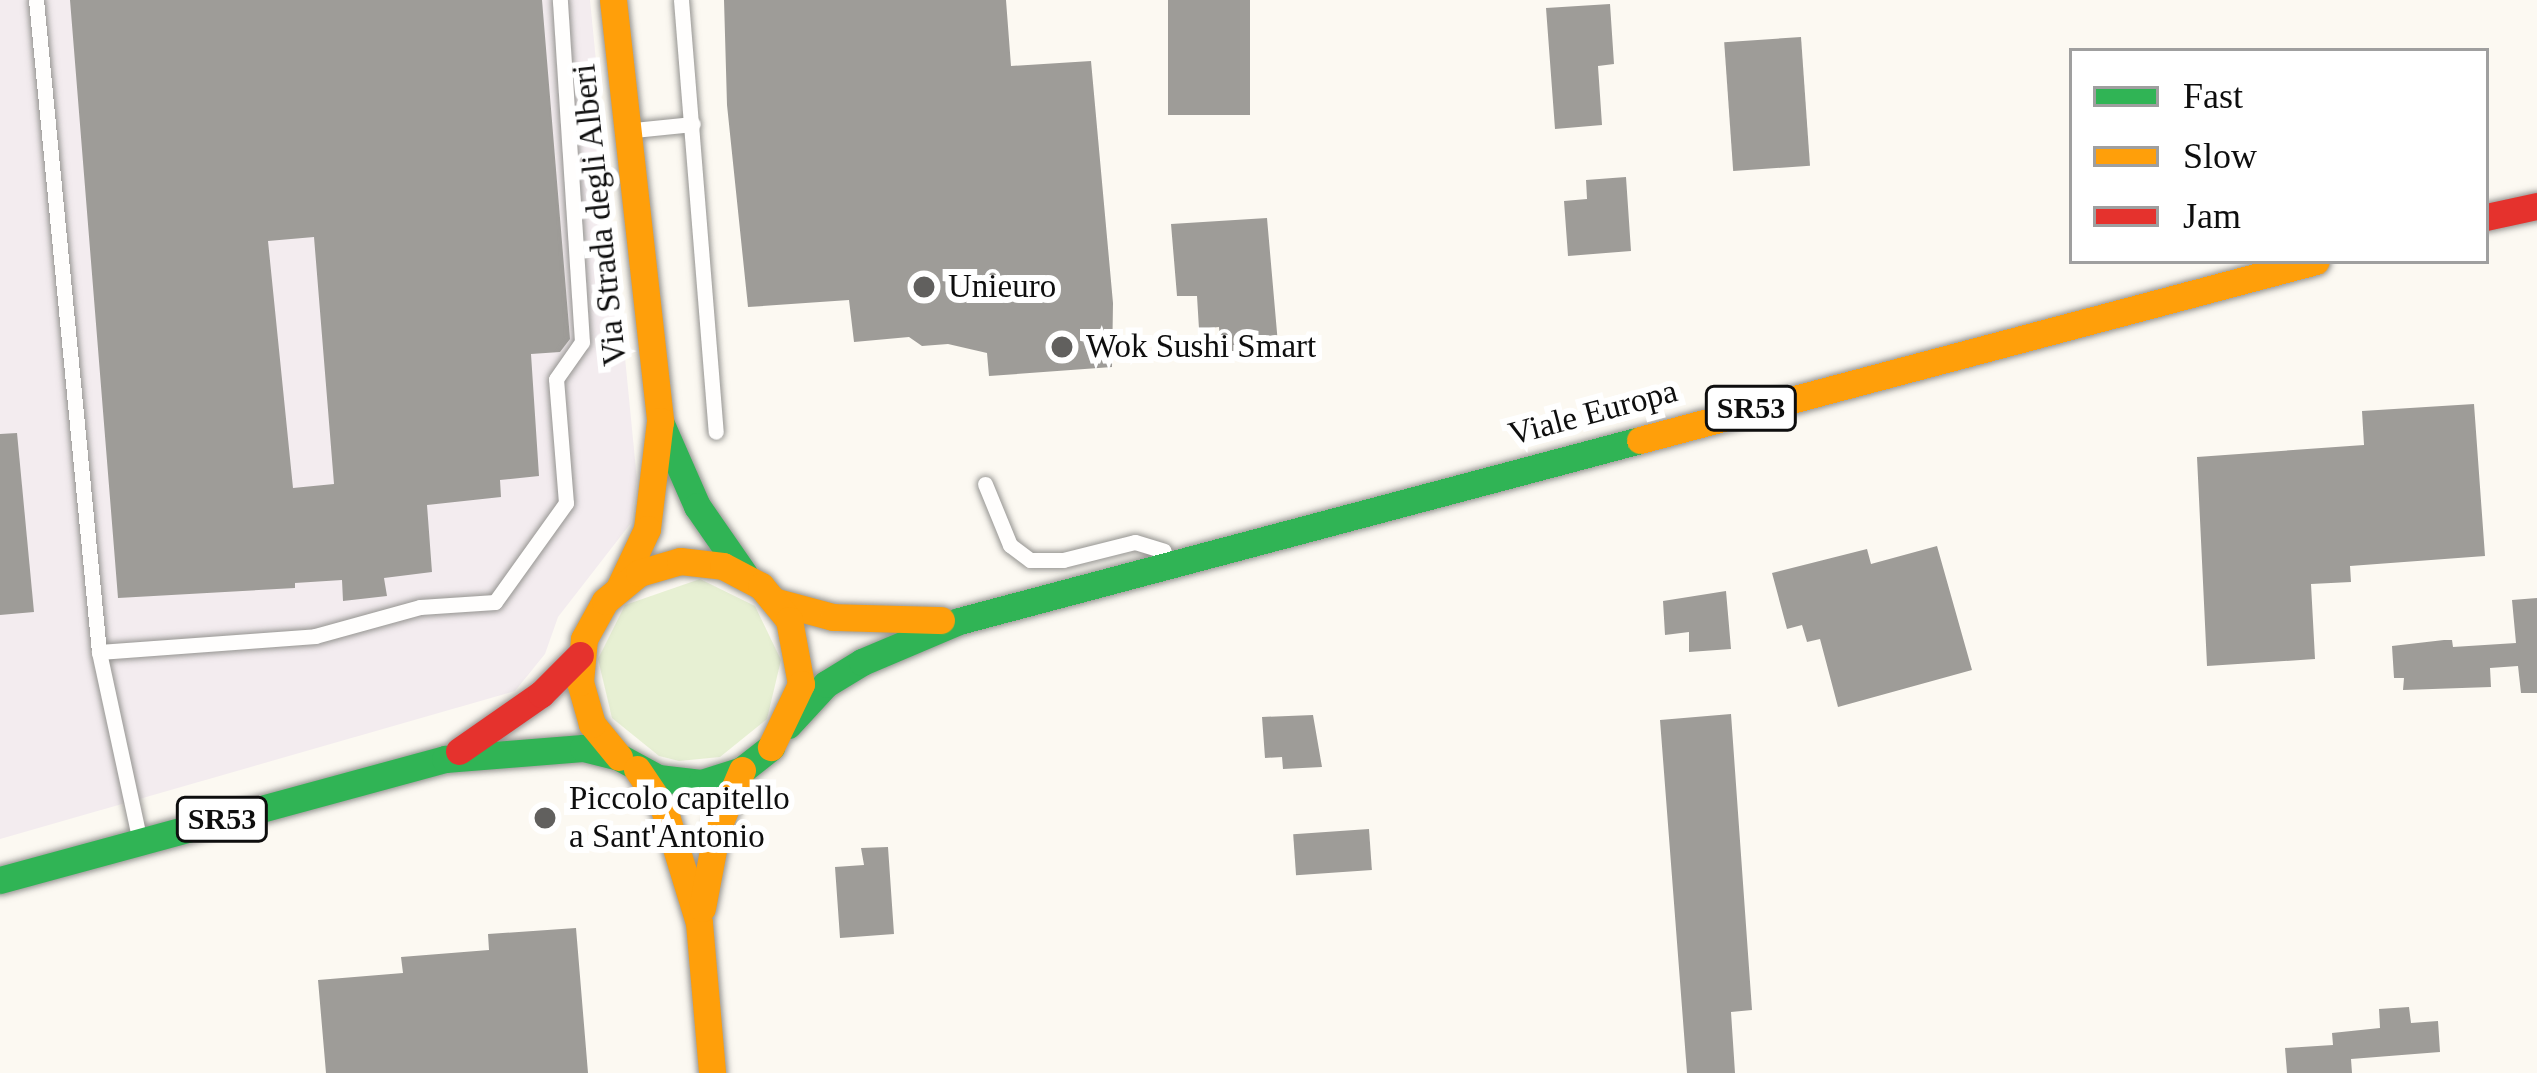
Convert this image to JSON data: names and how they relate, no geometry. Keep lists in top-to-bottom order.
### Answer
{
  "streets": {
    "main road": ["Via Strada degli Alberi", "SR53", "Viale Europa"]
  },
  "crossings": [
    ["Via Strada degli Alberi", "SR53"],
    ["Via Strada degli Alberi", "Viale Europa"],
    ["SR53", "Viale Europa"]
  ],
  "places": ["Unieuro", "Wok Sushi Smart", "Piccolo capitello a Sant'Antonio"],
  "legend": ["Fast", "Slow", "Jam"]
}
